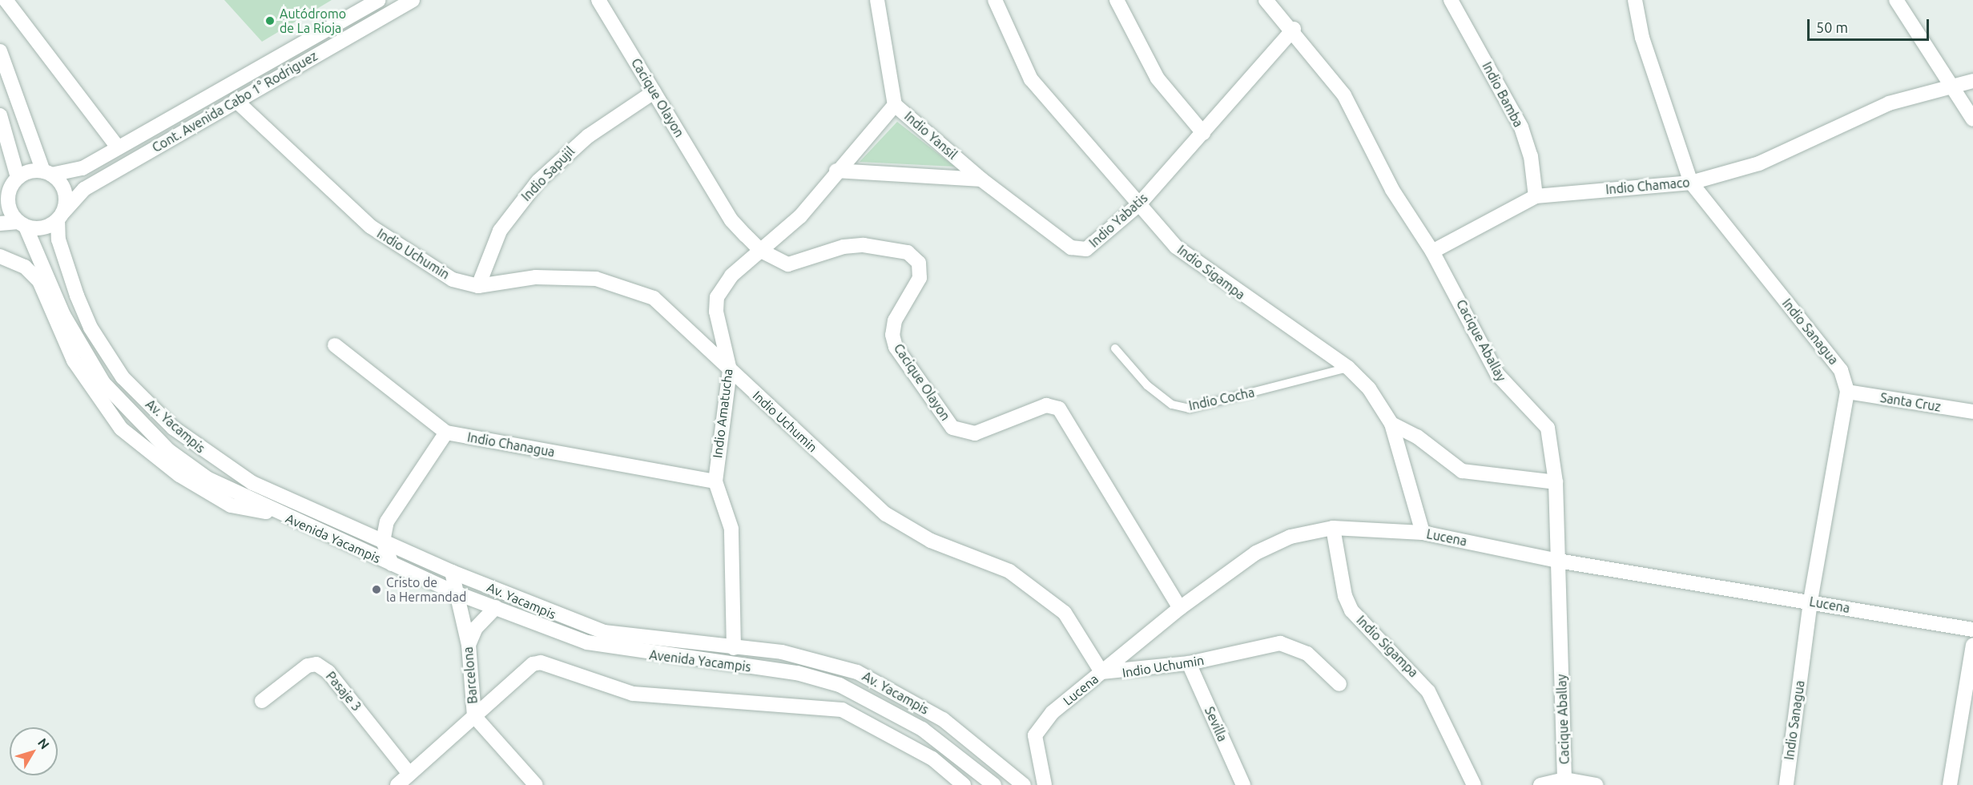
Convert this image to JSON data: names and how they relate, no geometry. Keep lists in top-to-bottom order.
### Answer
{
  "streets": {
    "street": [
      "Indio Bamba",
      "Cacique Olayon",
      "Cont. Avenida Cabo 1° Rodriguez",
      "Indio Yansil",
      "Indio Sapujil",
      "Indio Chamaco",
      "Indio Yabatis",
      "Indio Uchumin",
      "Indio Sigampa",
      "Indio Sanagua",
      "Cacique Aballay",
      "Santa Cruz",
      "Indio Amatucha",
      "Av. Yacampis",
      "Indio Chanagua",
      "Lucena",
      "Avenida Yacampis",
      "Barcelona",
      "Pasaje 3",
      "Sevilla"
    ],
    "lane": ["Indio Cocha"]
  },
  "crossings": [
    ["Indio Bamba", "Indio Chamaco"],
    ["Cacique Olayon", "Indio Sapujil"],
    ["Cacique Olayon", "Indio Amatucha"],
    ["Cacique Olayon", "Lucena"],
    ["Cont. Avenida Cabo 1° Rodriguez", "Indio Uchumin"],
    ["Cont. Avenida Cabo 1° Rodriguez", "Av. Yacampis"],
    ["Cont. Avenida Cabo 1° Rodriguez", "Avenida Yacampis"],
    ["Indio Yansil", "Indio Yabatis"],
    ["Indio Yansil", "Indio Amatucha"],
    ["Indio Sapujil", "Indio Uchumin"],
    ["Indio Chamaco", "Indio Sanagua"],
    ["Indio Chamaco", "Cacique Aballay"],
    ["Indio Yabatis", "Indio Sigampa"],
    ["Indio Yabatis", "Cacique Aballay"],
    ["Indio Uchumin", "Indio Amatucha"],
    ["Indio Uchumin", "Lucena"],
    ["Indio Uchumin", "Sevilla"],
    ["Indio Sigampa", "Indio Cocha"],
    ["Indio Sigampa", "Lucena"],
    ["Indio Sanagua", "Santa Cruz"],
    ["Indio Sanagua", "Lucena"],
    ["Cacique Aballay", "Lucena"],
    ["Indio Amatucha", "Av. Yacampis"],
    ["Indio Amatucha", "Indio Chanagua"],
    ["Av. Yacampis", "Avenida Yacampis"],
    ["Av. Yacampis", "Barcelona"],
    ["Avenida Yacampis", "Barcelona"]
  ],
  "places": ["Autódromo de La Rioja", "Cristo de la Hermandad"],
  "scale_bar": "50 m",
  "north": "top right"
}
